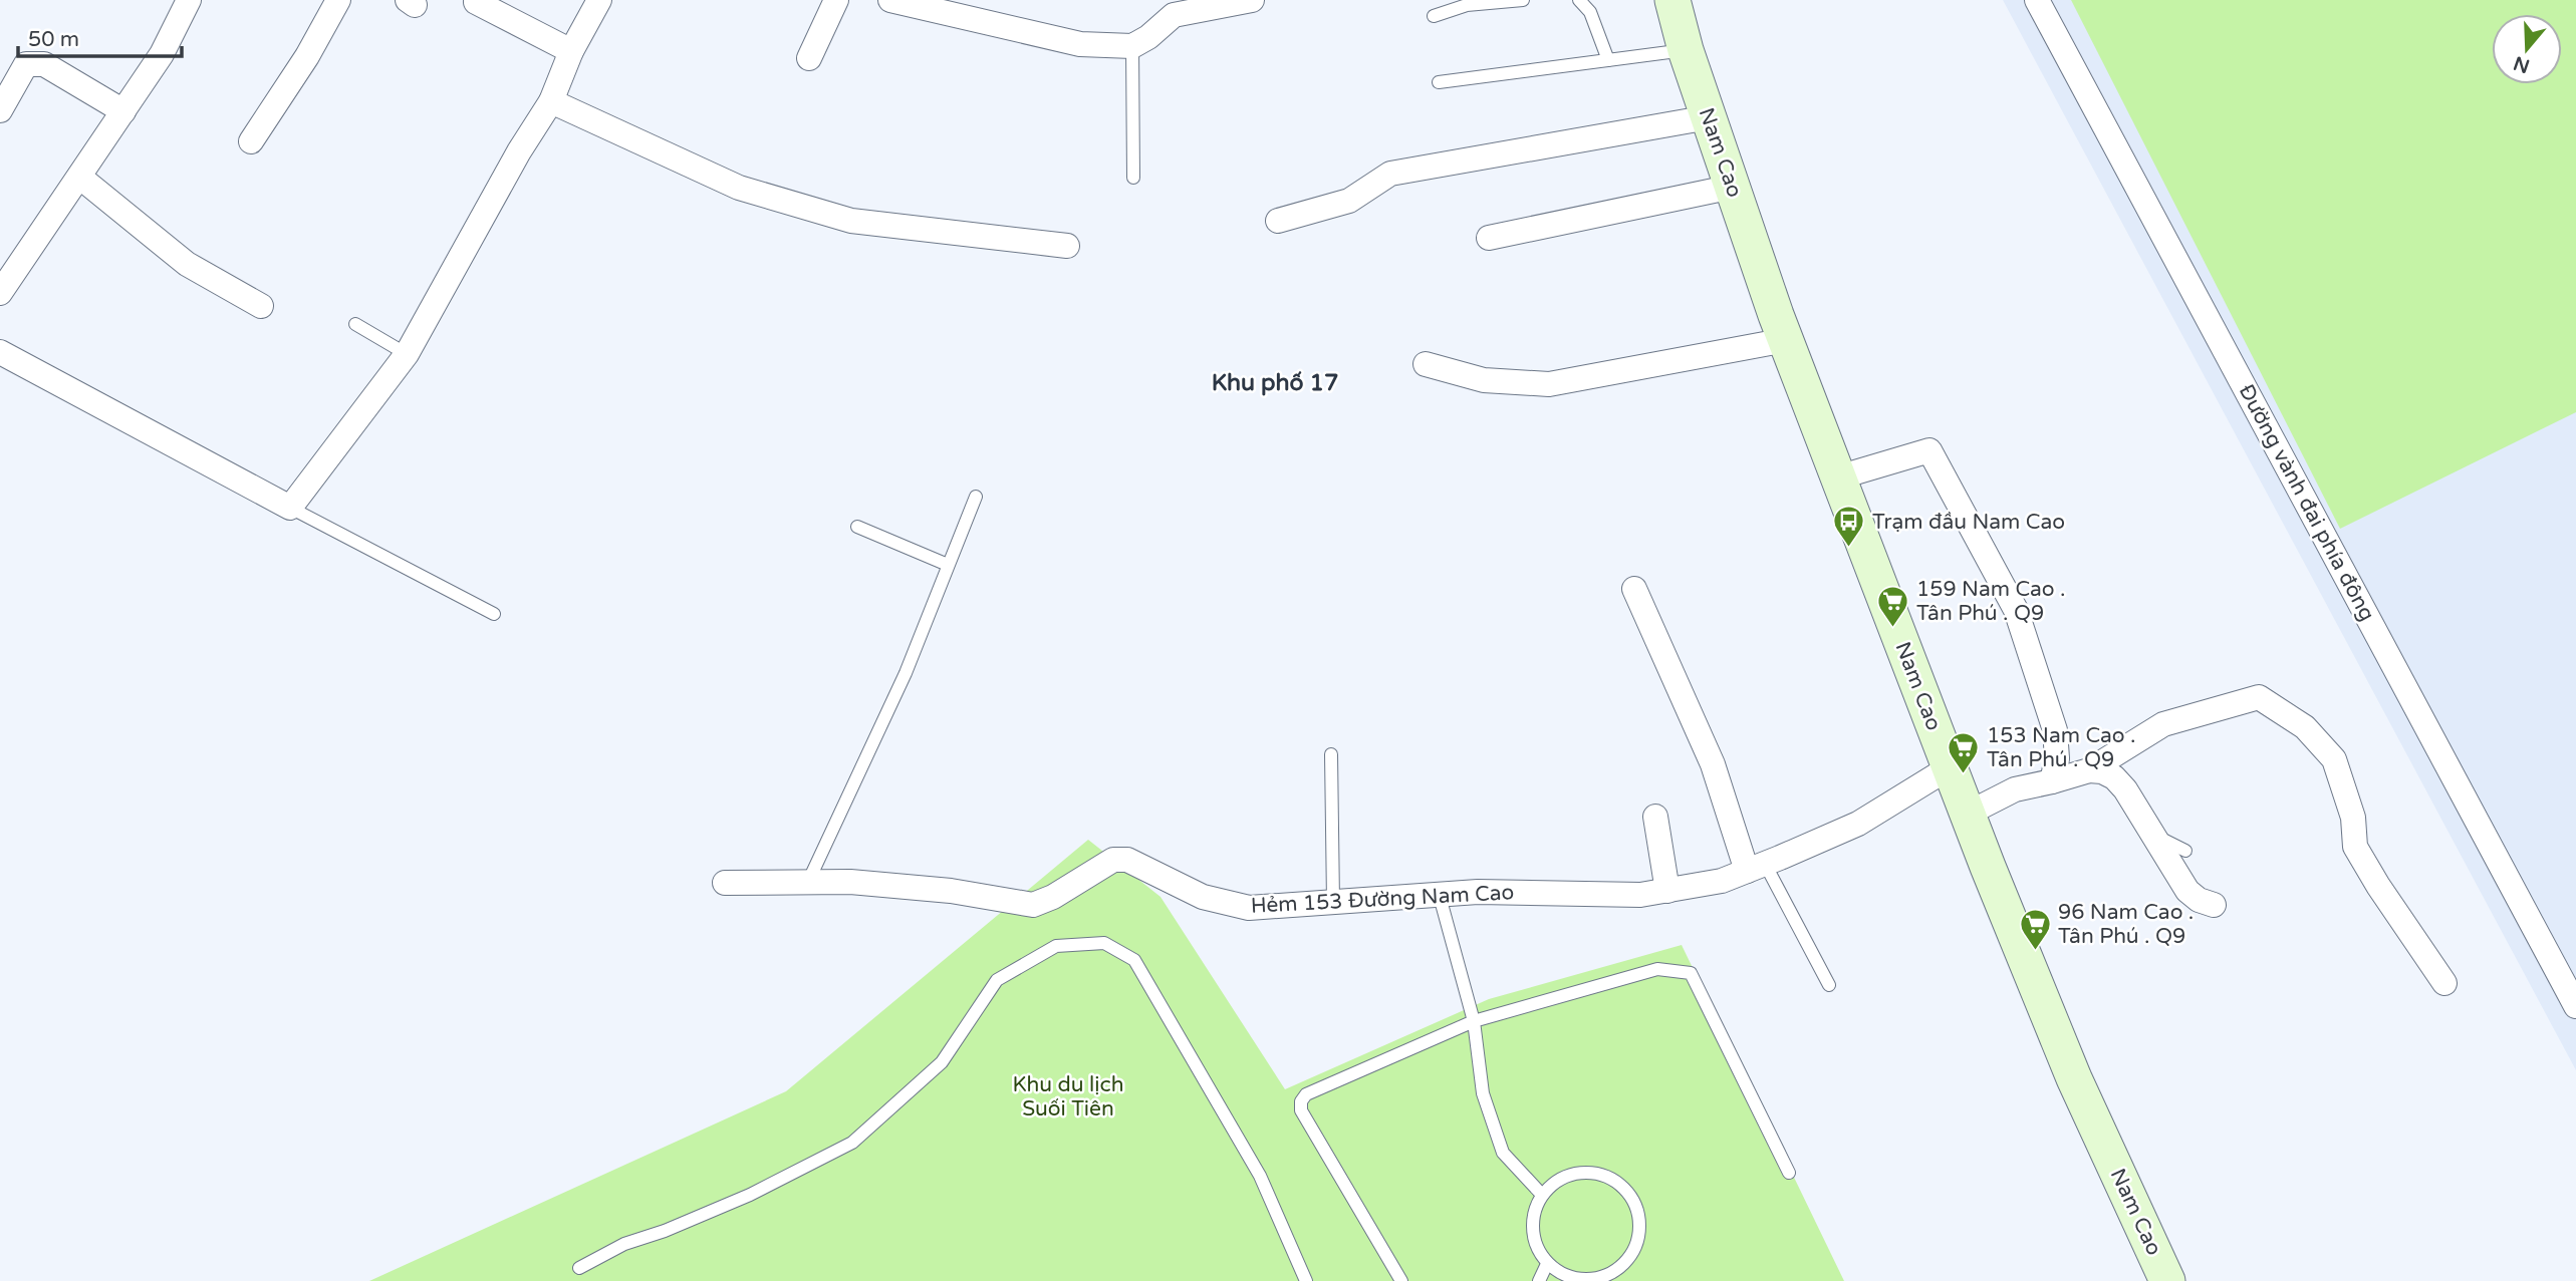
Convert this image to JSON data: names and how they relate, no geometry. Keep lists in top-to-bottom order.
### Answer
{
  "streets": {
    "street": ["Nam Cao", "Đường vành đai phía đông", "Hẻm 153 Đường Nam Cao"]
  },
  "crossings": [
    ["Nam Cao", "Hẻm 153 Đường Nam Cao"]
  ],
  "districts": ["Khu phố 17"],
  "parks": ["Khu du lịch Suối Tiên"],
  "places": {
    "bus stop": ["Trạm đầu Nam Cao"],
    "supermarket": ["159 Nam Cao . Tân Phú . Q9", "153 Nam Cao . Tân Phú . Q9", "96 Nam Cao . Tân Phú . Q9"]
  },
  "scale_bar": "50 m",
  "north": "bottom"
}
